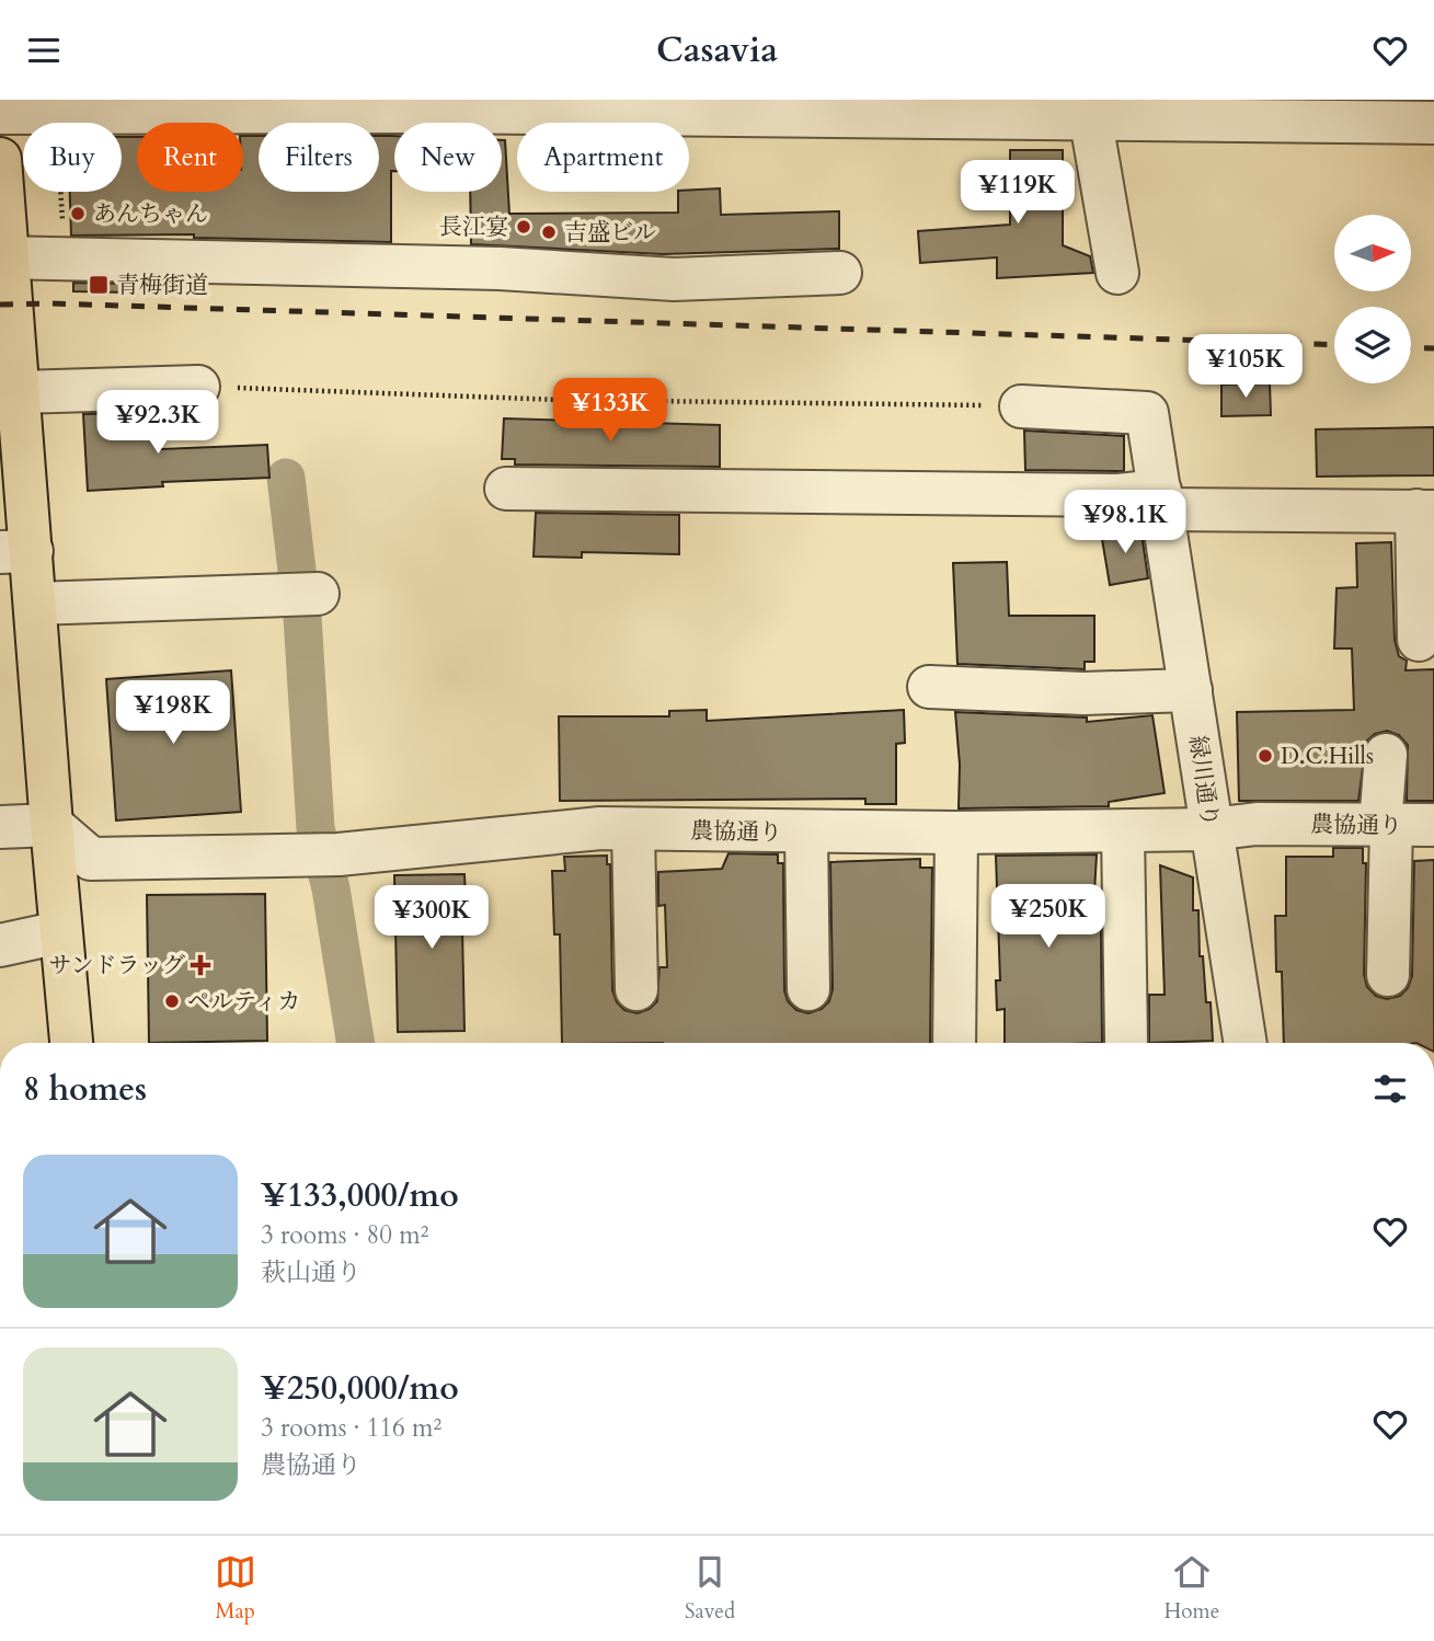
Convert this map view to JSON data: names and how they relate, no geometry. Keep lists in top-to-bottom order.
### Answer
{
  "streets": {
    "street": ["緑川通り", "農協通り"]
  },
  "crossings": [
    ["緑川通り", "農協通り"]
  ],
  "places": {
    "other": [
      "あんちゃん",
      "長江宴",
      "吉盛ビル",
      "D.C.Hills",
      "ペルティカ"
    ],
    "transit": ["青梅街道"],
    "health": ["サンドラッグ"]
  },
  "north": "right",
  "page": {
    "header": "Casavia",
    "chip": [
      "Buy",
      "Rent",
      "Filters",
      "New",
      "Apartment"
    ],
    "price": [
      "¥119K",
      "¥105K",
      "¥133K",
      "¥92.3K",
      "¥98.1K",
      "¥198K",
      "¥250K",
      "¥300K"
    ],
    "heading": "8 homes",
    "list": [
      {
        "name": "¥133,000/mo",
        "note": "3 rooms · 80 m² · 萩山通り"
      },
      {
        "name": "¥250,000/mo",
        "note": "3 rooms · 116 m² · 農協通り"
      }
    ],
    "tabs": ["Map", "Saved", "Home"]
  }
}
